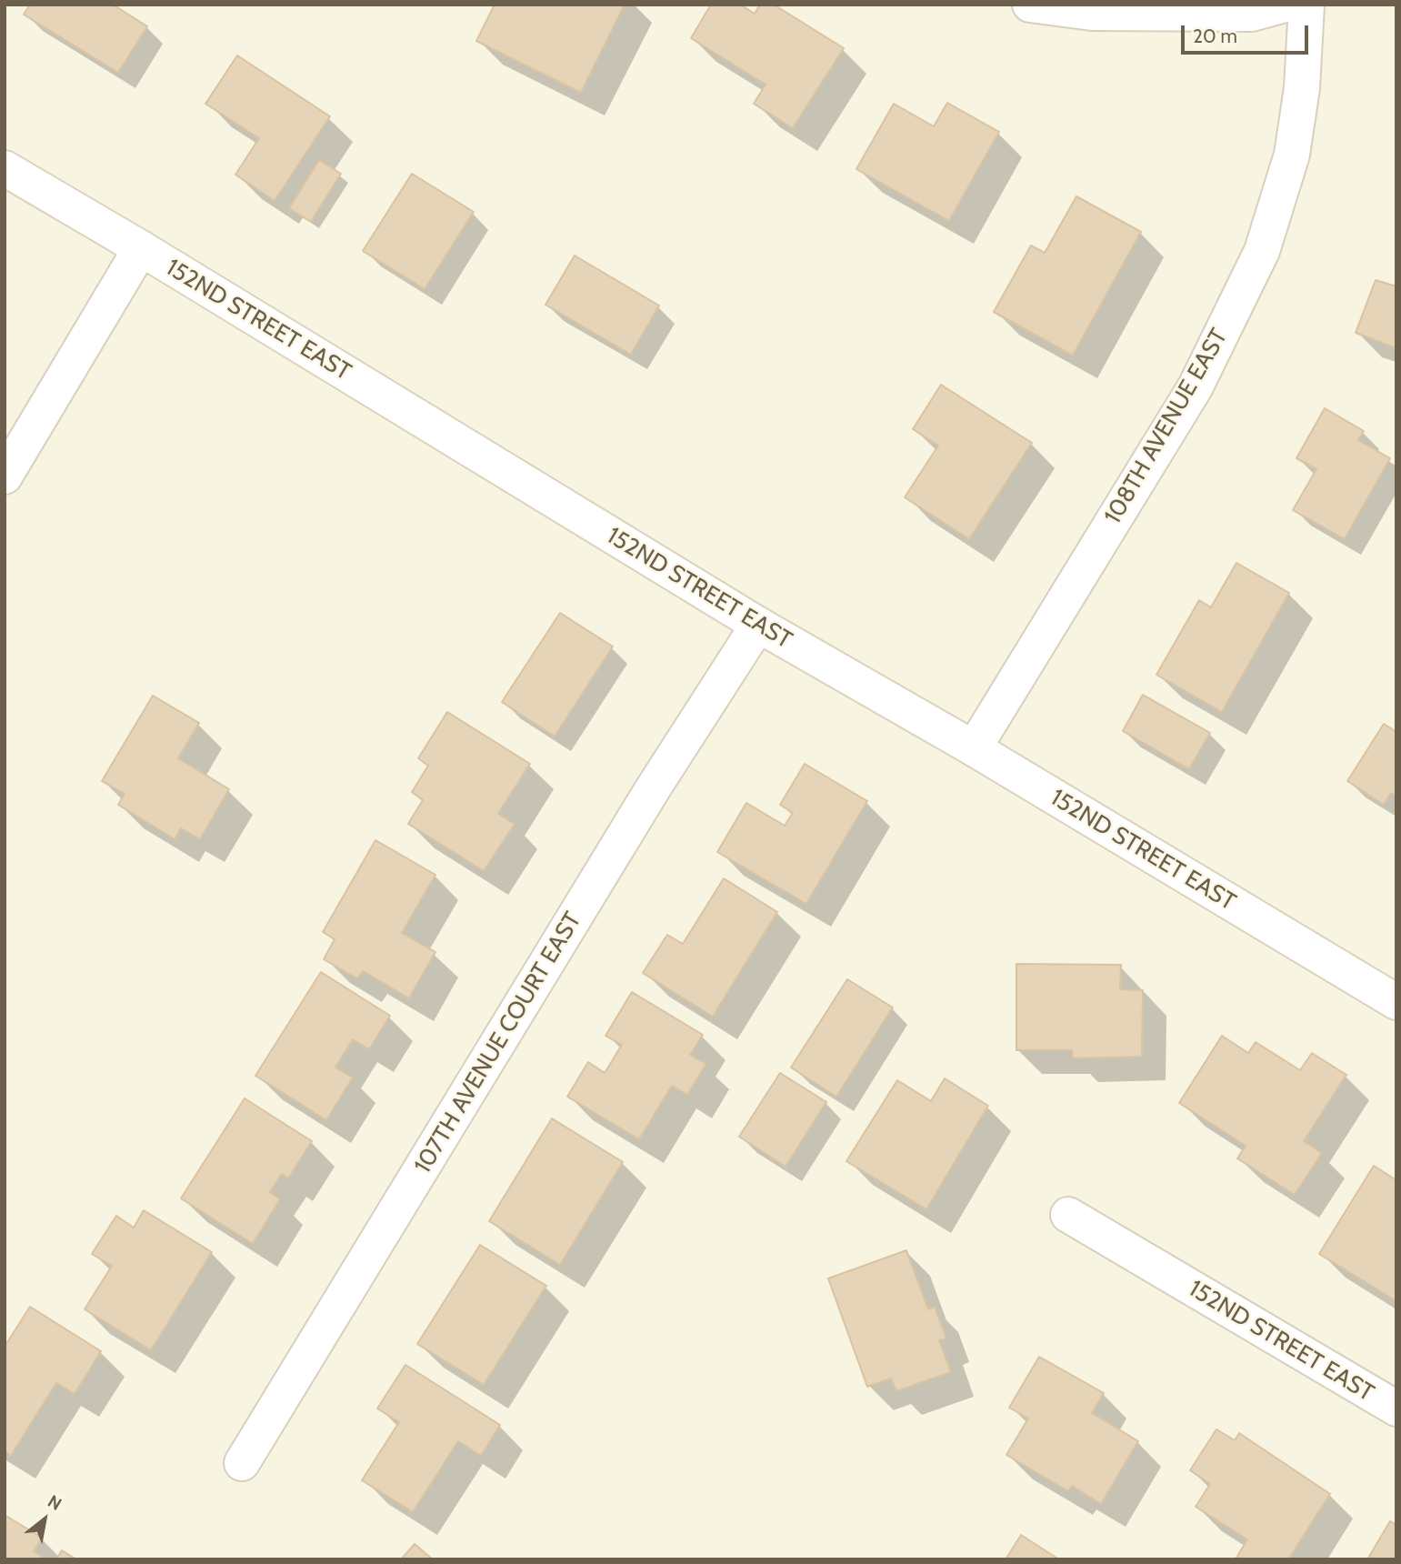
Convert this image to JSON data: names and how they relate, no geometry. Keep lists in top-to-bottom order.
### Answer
{
  "streets": {
    "street": ["152ND STREET EAST", "108TH AVENUE EAST", "107TH AVENUE COURT EAST"]
  },
  "crossings": [
    ["152ND STREET EAST", "108TH AVENUE EAST"],
    ["152ND STREET EAST", "107TH AVENUE COURT EAST"]
  ],
  "scale_bar": "20 m",
  "north": "top right"
}
